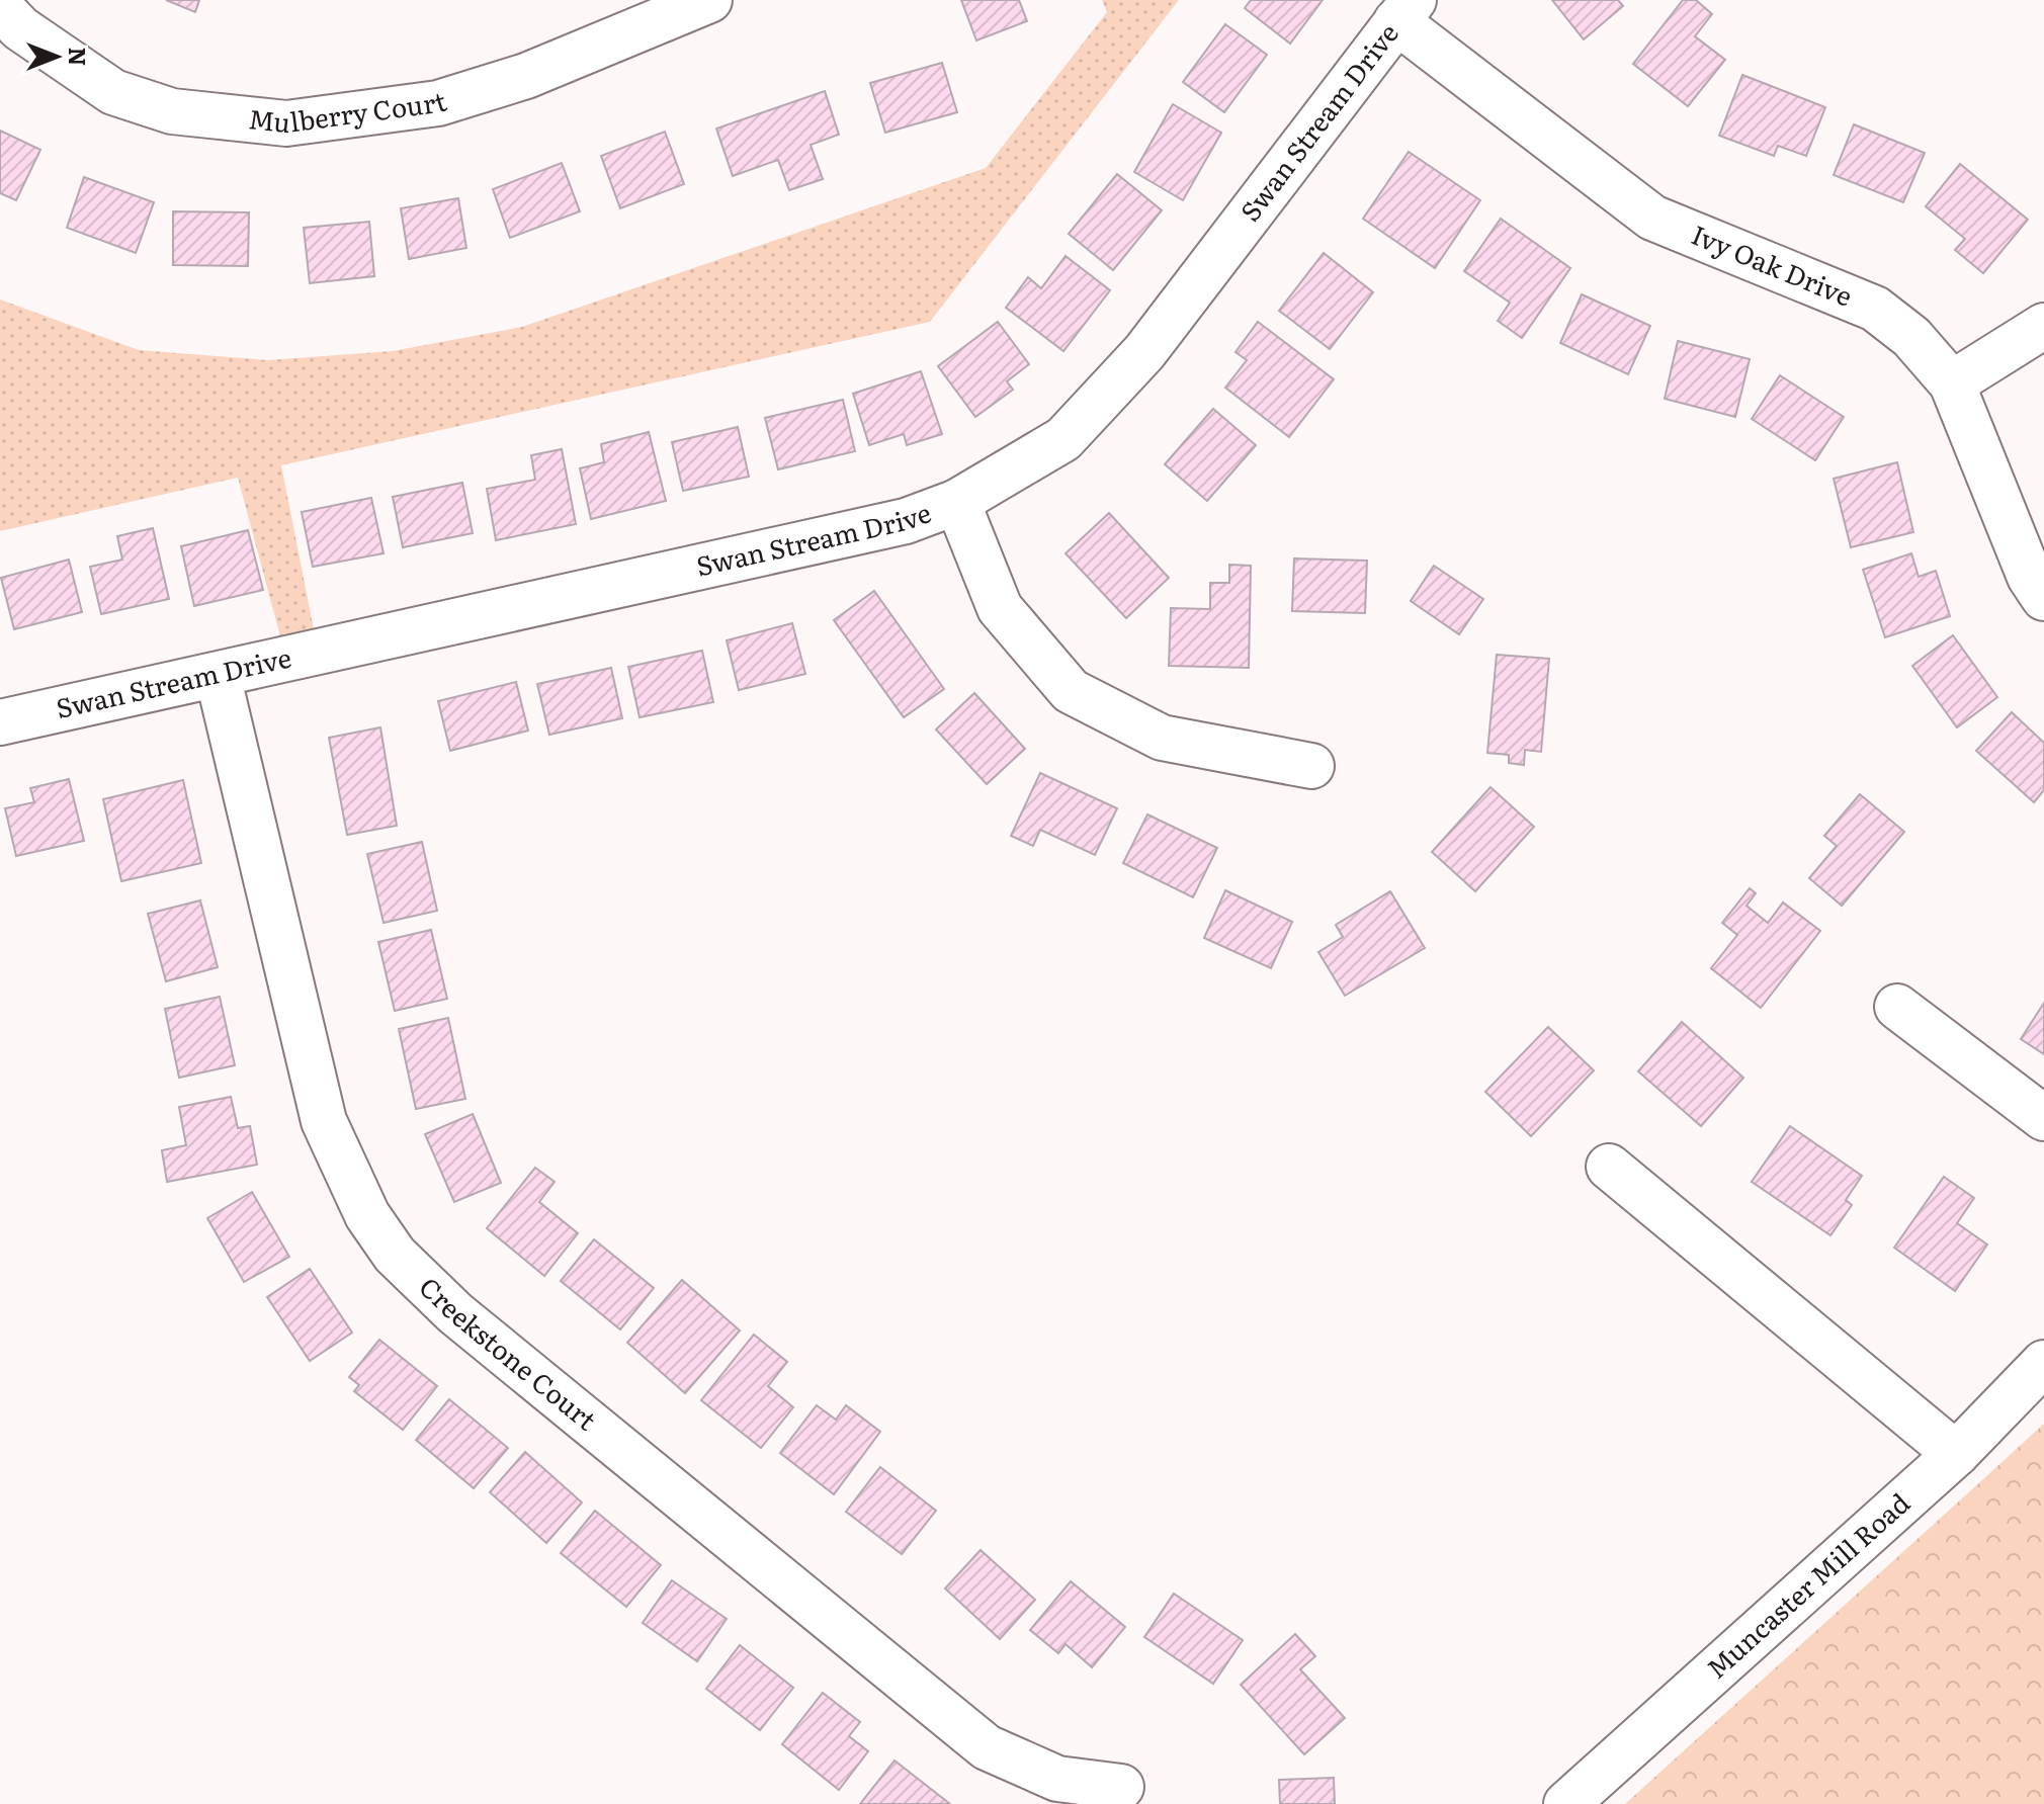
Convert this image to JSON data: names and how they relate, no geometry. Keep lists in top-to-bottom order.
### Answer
{
  "streets": {
    "street": [
      "Mulberry Court",
      "Swan Stream Drive",
      "Ivy Oak Drive",
      "Creekstone Court",
      "Muncaster Mill Road"
    ]
  },
  "crossings": [
    ["Swan Stream Drive", "Ivy Oak Drive"],
    ["Swan Stream Drive", "Creekstone Court"]
  ],
  "north": "right"
}
